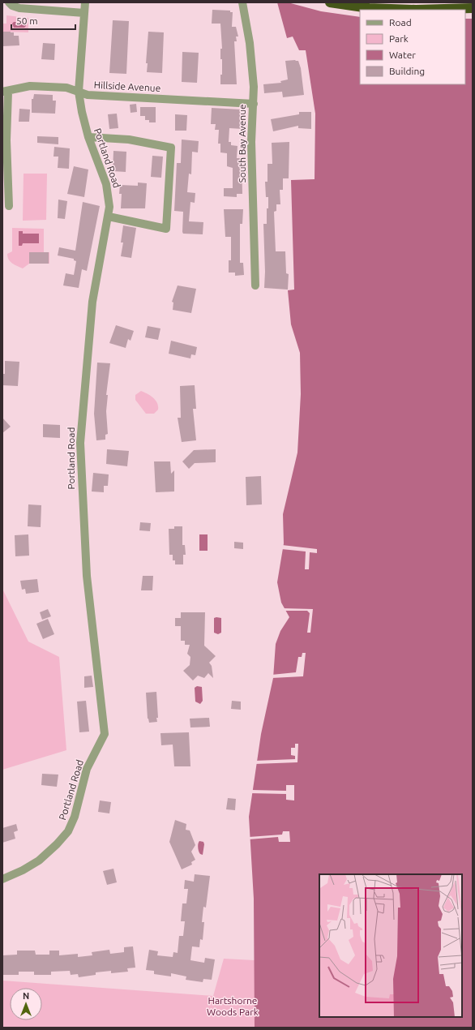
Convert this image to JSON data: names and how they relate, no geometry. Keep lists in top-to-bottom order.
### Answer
{
  "streets": {
    "street": ["Hillside Avenue", "South Bay Avenue", "Portland Road"]
  },
  "crossings": [
    ["Hillside Avenue", "South Bay Avenue"],
    ["Hillside Avenue", "Portland Road"]
  ],
  "parks": ["Hartshorne Woods Park"],
  "legend": [
    "Road",
    "Park",
    "Water",
    "Building"
  ],
  "scale_bar": "50 m",
  "north": "top"
}
